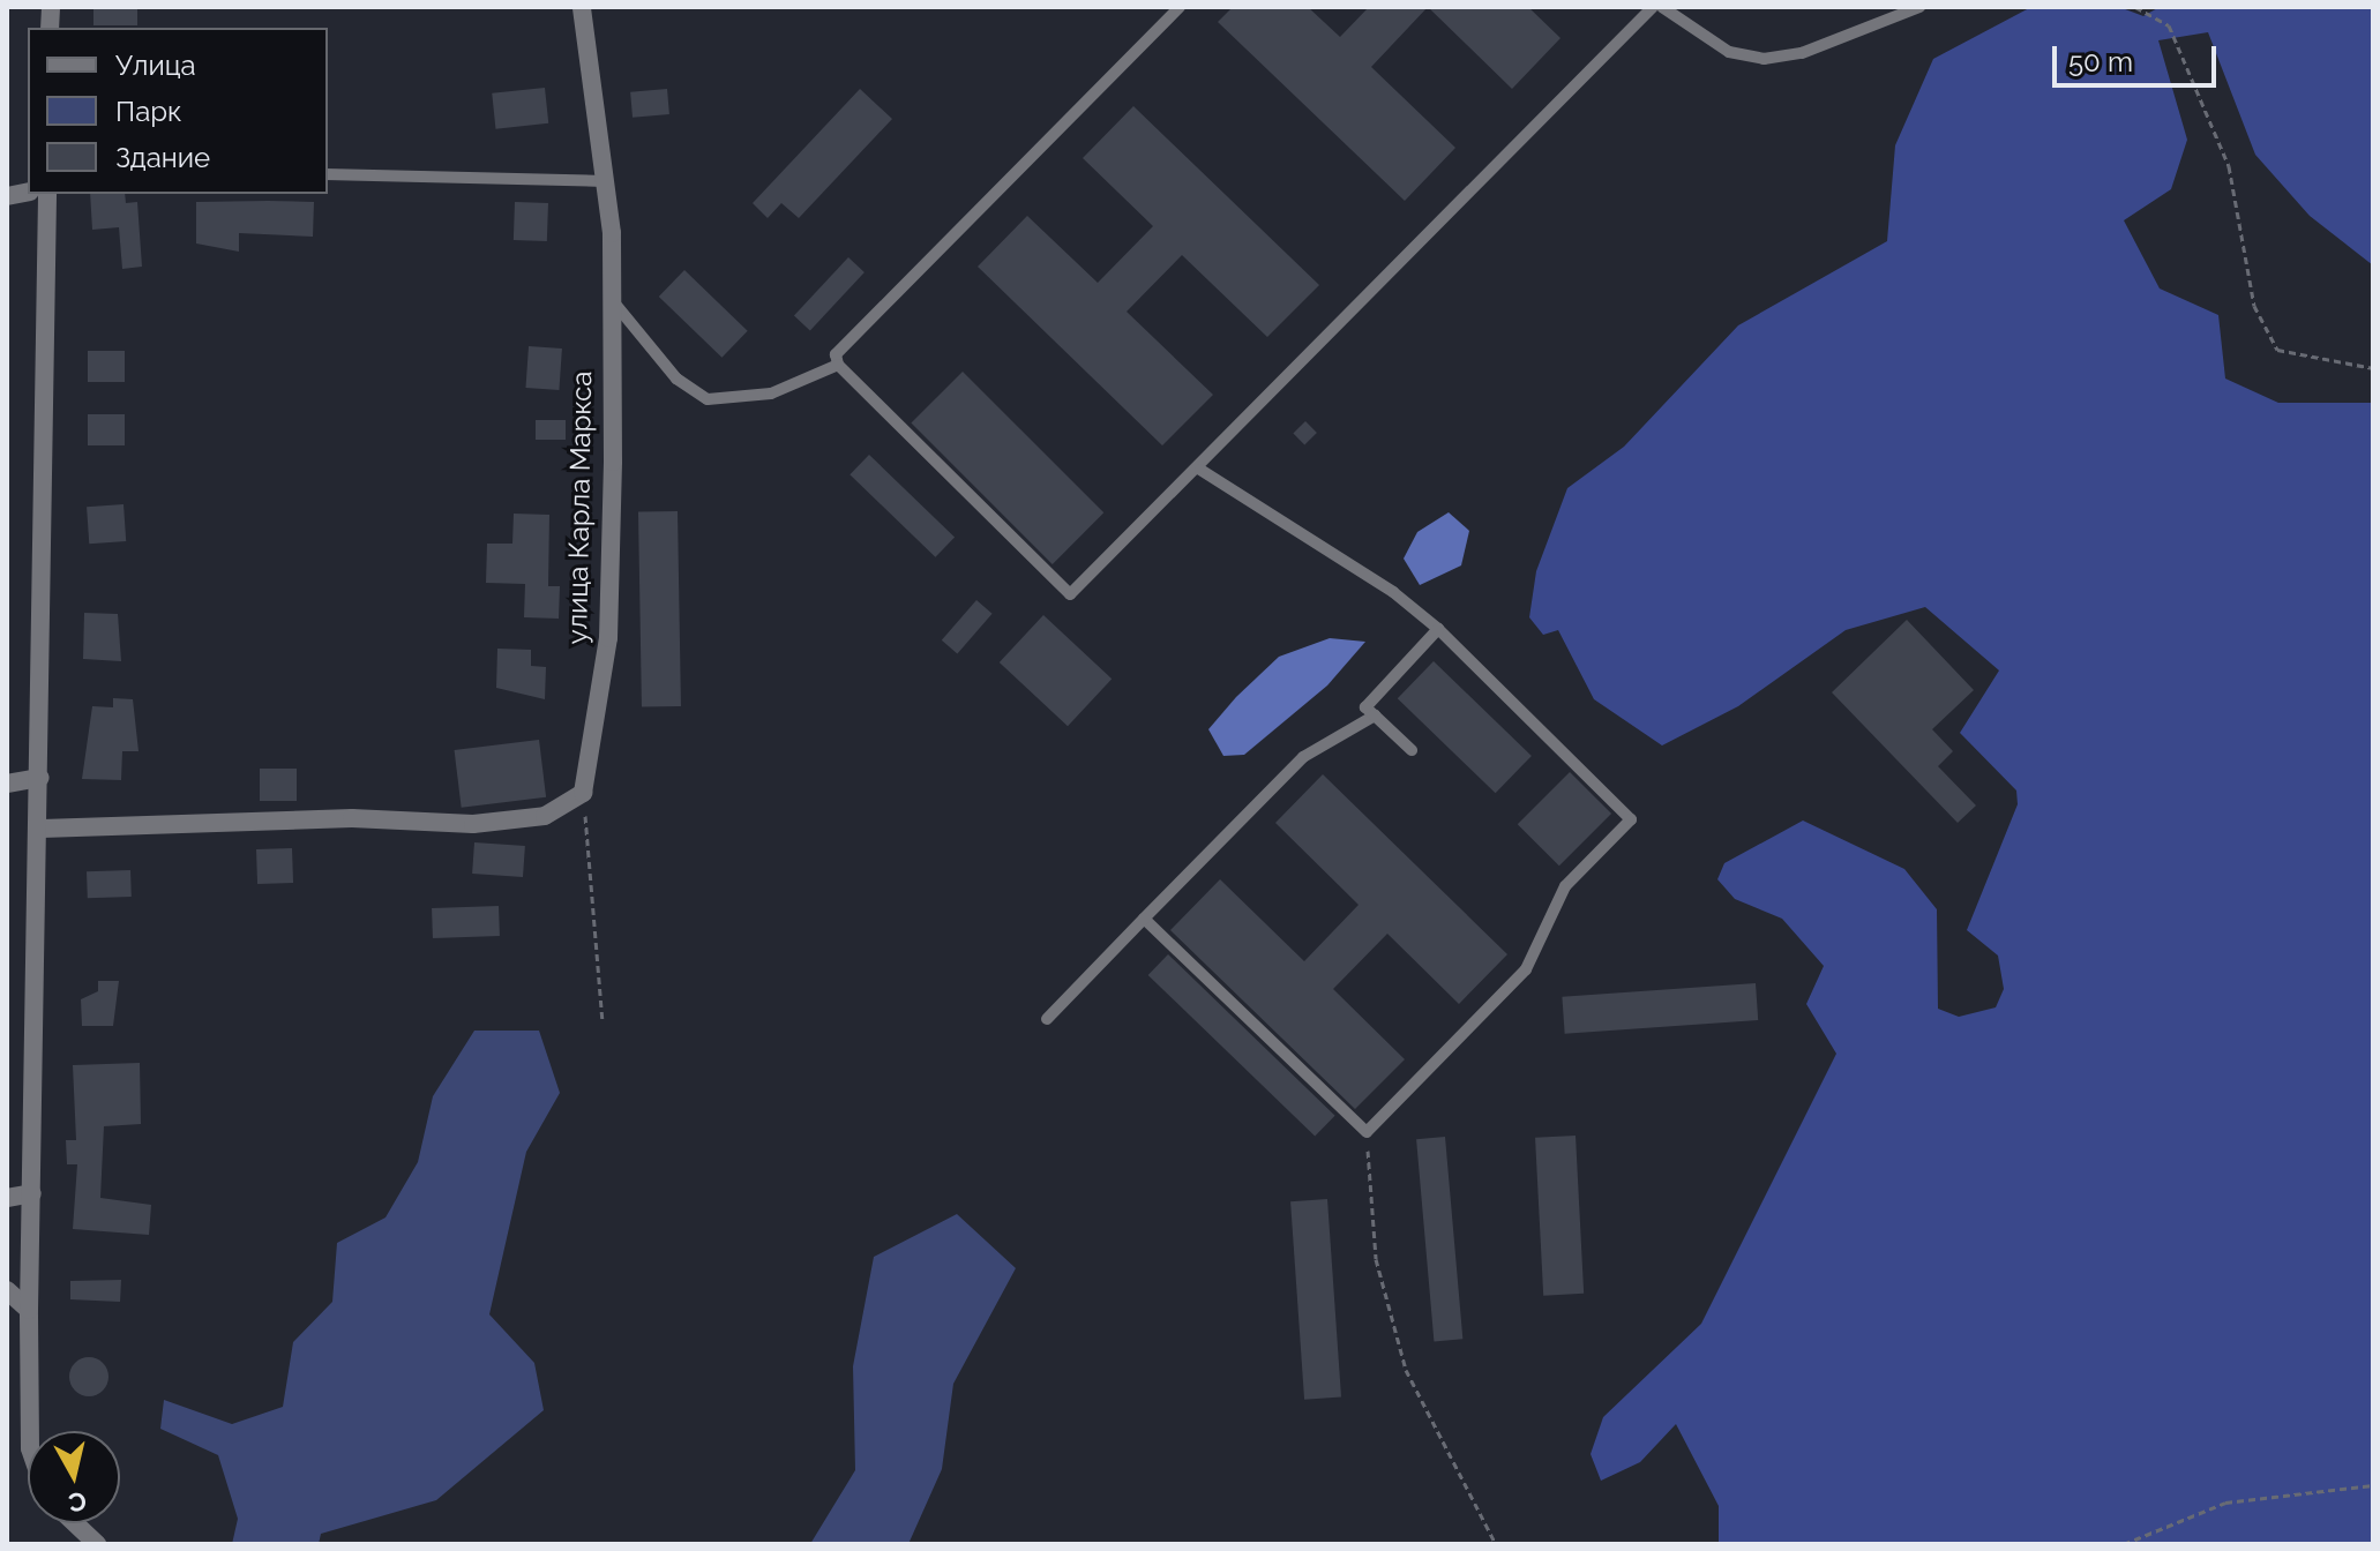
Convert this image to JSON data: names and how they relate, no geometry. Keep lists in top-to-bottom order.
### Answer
{
  "streets": {
    "street": ["улица Карла Маркса"]
  },
  "legend": ["Улица", "Парк", "Здание"],
  "scale_bar": "50 m",
  "north": "bottom"
}
